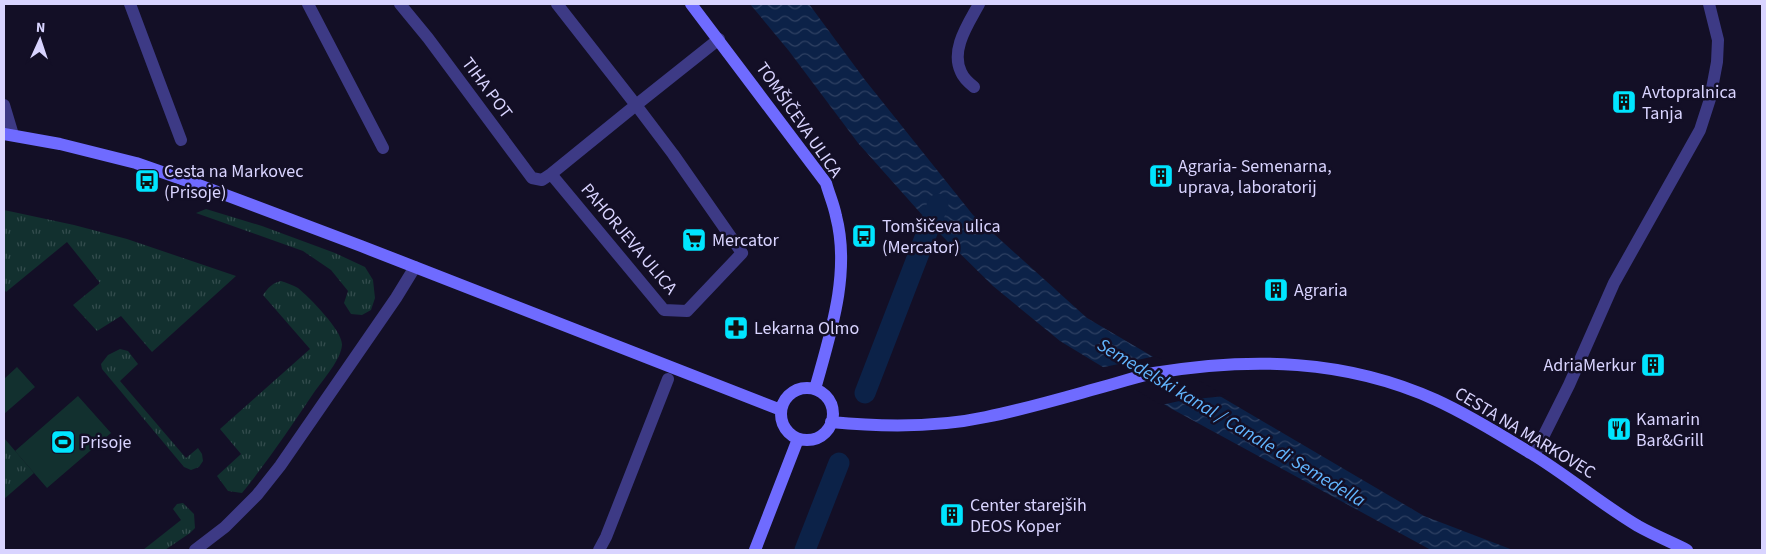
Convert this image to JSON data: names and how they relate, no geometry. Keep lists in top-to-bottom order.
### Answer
{
  "streets": {
    "street": [
      "TIHA POT",
      "TOMŠIČEVA ULICA",
      "PAHORJEVA ULICA",
      "CESTA NA MARKOVEC"
    ]
  },
  "crossings": [
    ["TIHA POT", "PAHORJEVA ULICA"],
    ["TOMŠIČEVA ULICA", "CESTA NA MARKOVEC"]
  ],
  "water": ["Semedelski kanal / Canale di Semedella"],
  "places": {
    "building": [
      "Avtopralnica Tanja",
      "Agraria- Semenarna, uprava, laboratorij",
      "Agraria",
      "AdriaMerkur",
      "Center starejših DEOS Koper"
    ],
    "bus stop": ["Cesta na Markovec (Prisoje)", "Tomšičeva ulica (Mercator)"],
    "supermarket": ["Mercator"],
    "pharmacy": ["Lekarna Olmo"],
    "restaurant": ["Kamarin Bar&Grill"],
    "sports": ["Prisoje"]
  },
  "north": "top"
}
